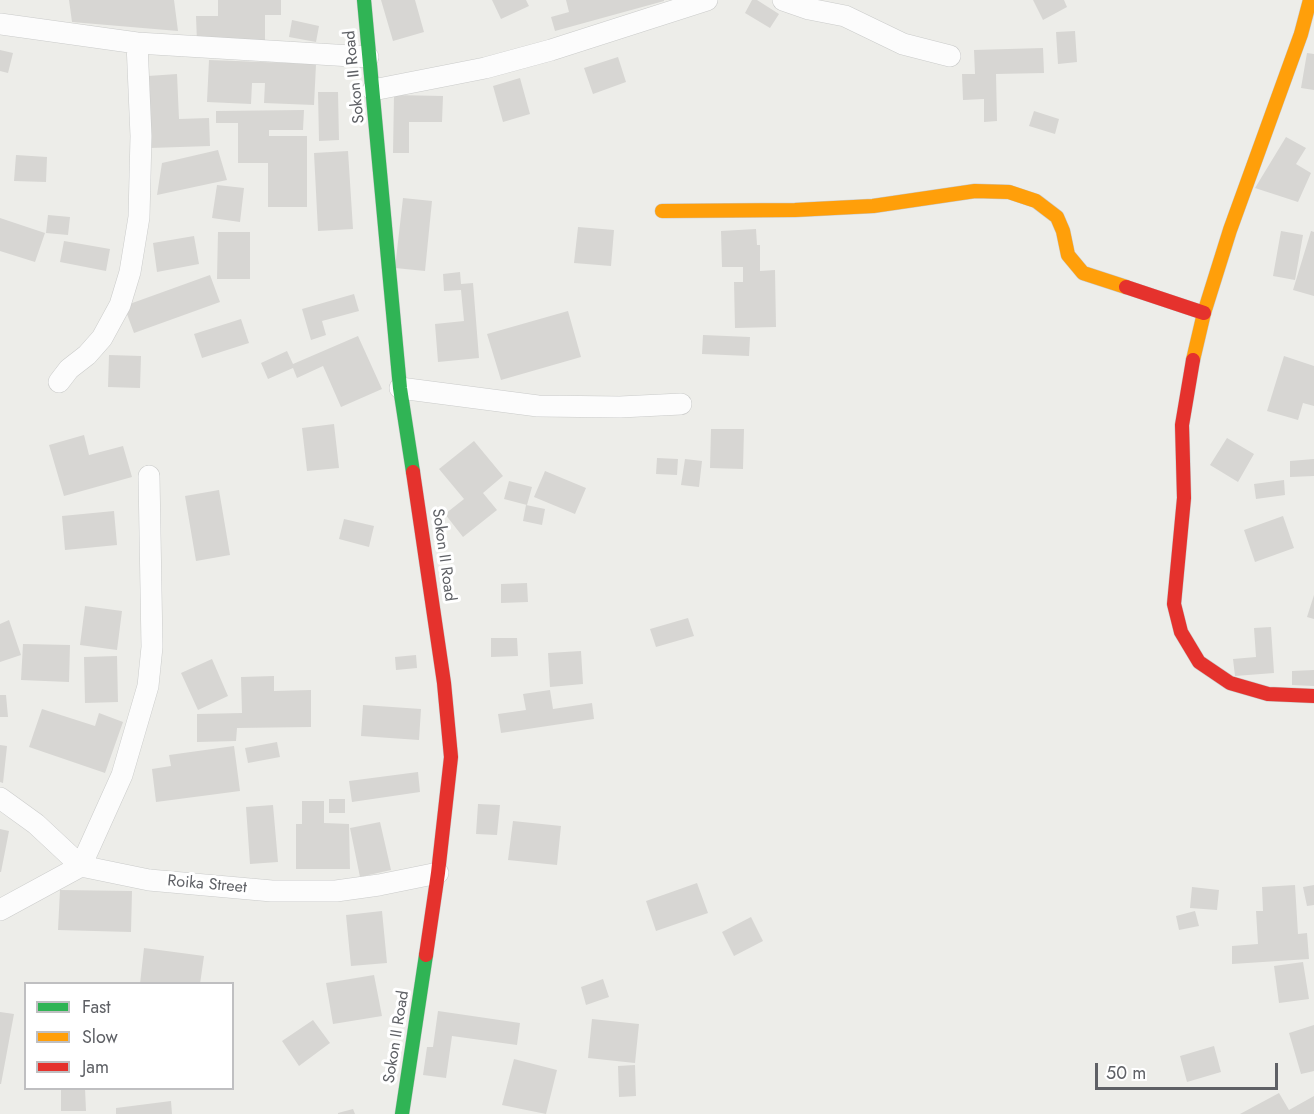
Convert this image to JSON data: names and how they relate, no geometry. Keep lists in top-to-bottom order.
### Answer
{
  "streets": {
    "street": ["Sokon II Road", "Roika Street"]
  },
  "crossings": [
    ["Sokon II Road", "Roika Street"]
  ],
  "legend": ["Fast", "Slow", "Jam"],
  "scale_bar": "50 m"
}
